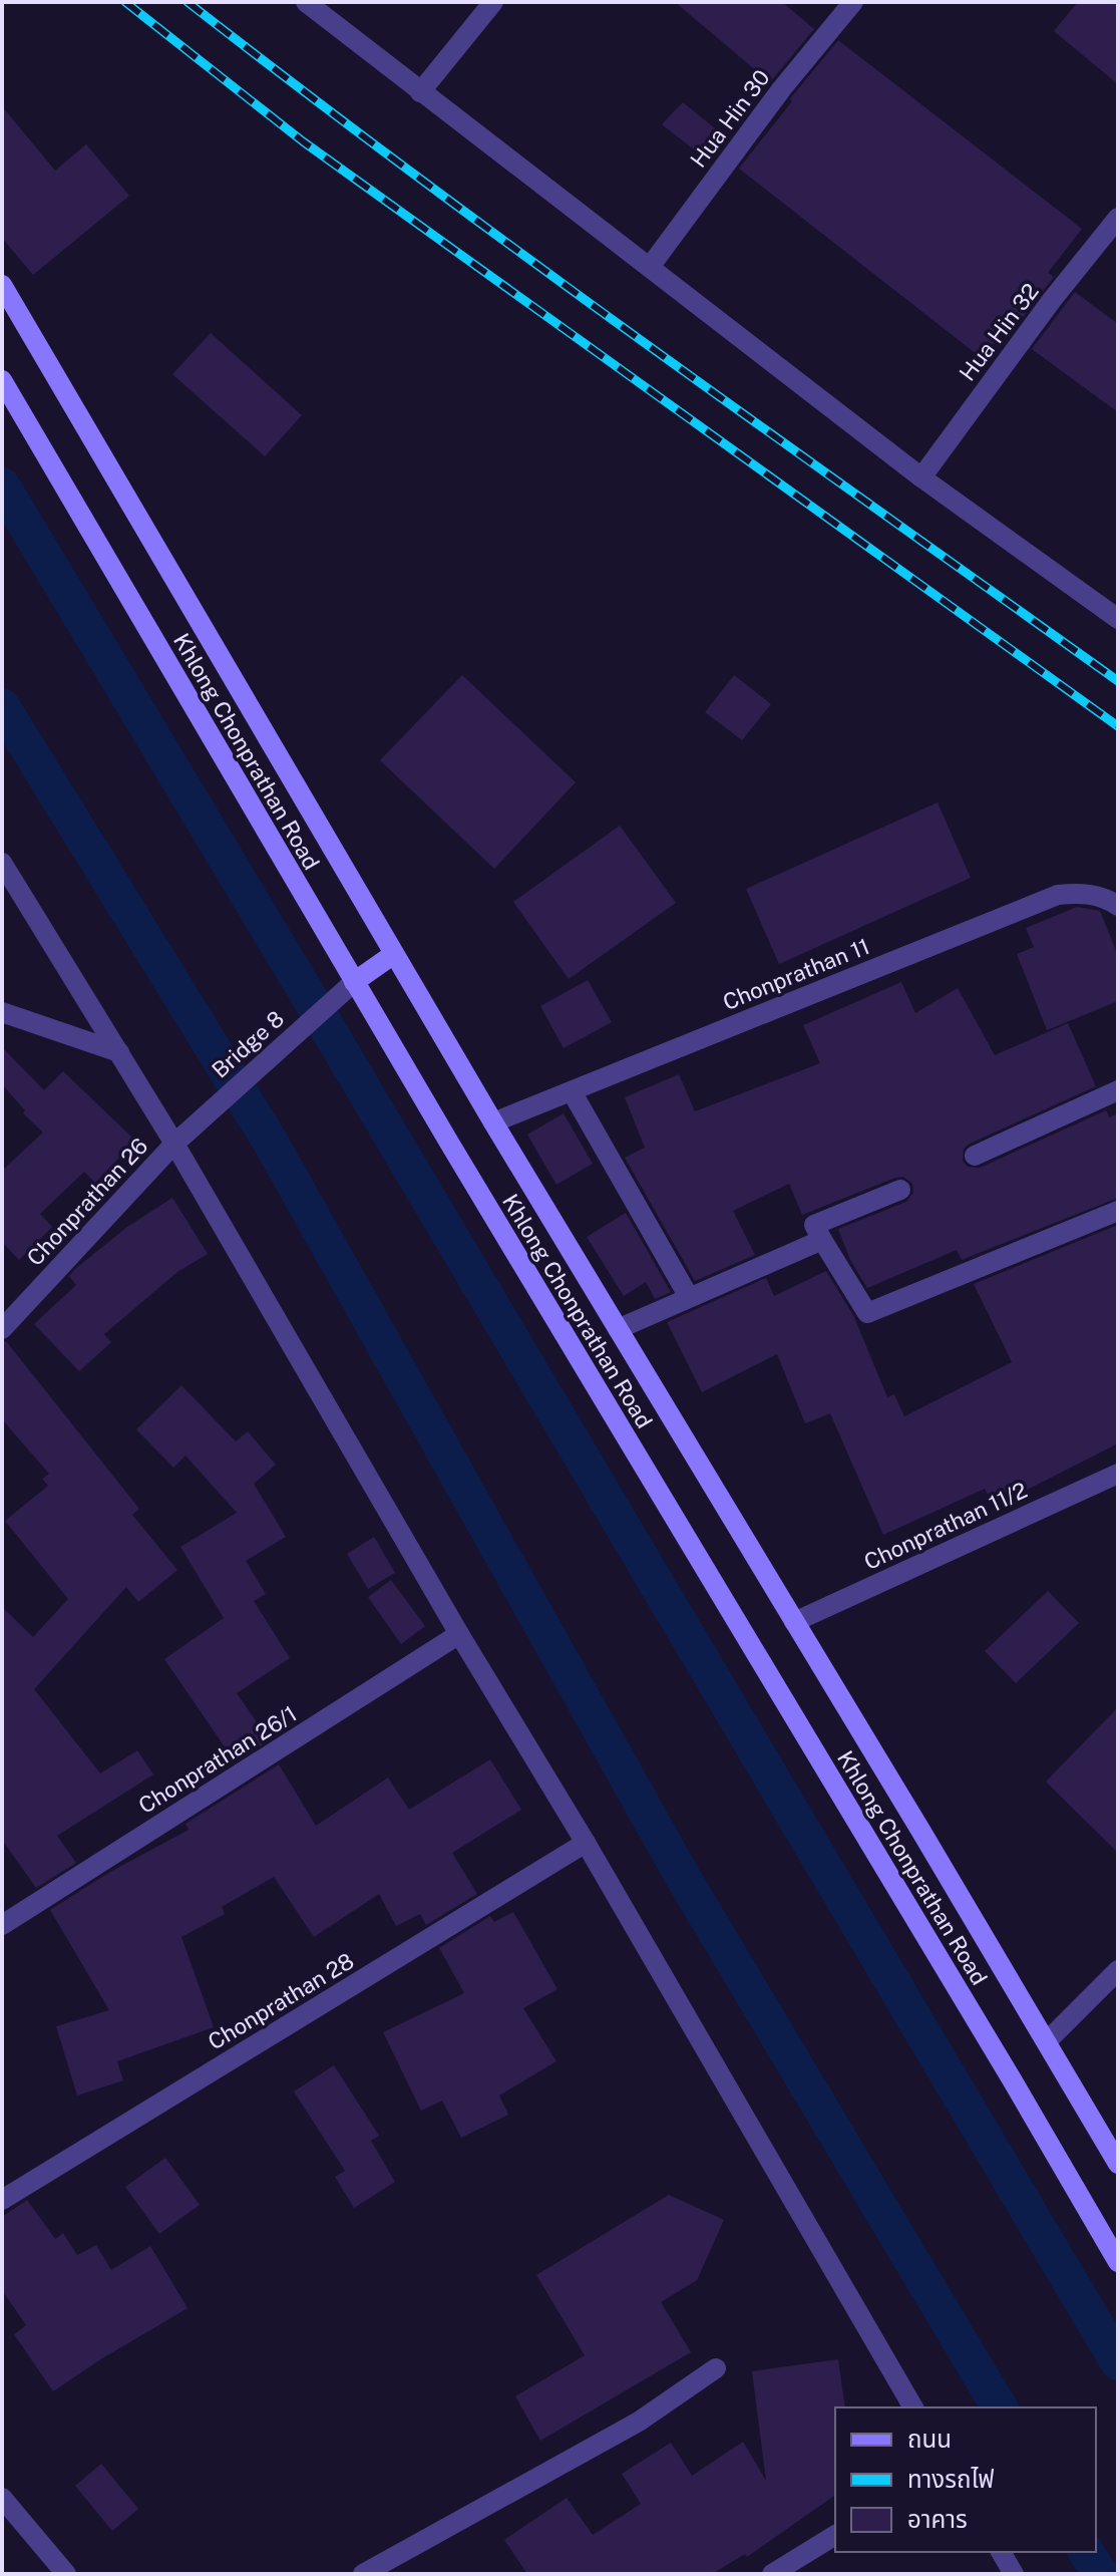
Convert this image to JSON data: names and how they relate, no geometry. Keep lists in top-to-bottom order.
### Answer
{
  "streets": {
    "street": [
      "Hua Hin 30",
      "Hua Hin 32",
      "Khlong Chonprathan Road",
      "Chonprathan 11",
      "Bridge 8",
      "Chonprathan 26",
      "Chonprathan 11/2",
      "Chonprathan 26/1",
      "Chonprathan 28"
    ]
  },
  "crossings": [
    ["Khlong Chonprathan Road", "Chonprathan 11"],
    ["Khlong Chonprathan Road", "Bridge 8"],
    ["Khlong Chonprathan Road", "Chonprathan 11/2"],
    ["Bridge 8", "Chonprathan 26"]
  ],
  "legend": ["ถนน", "ทางรถไฟ", "อาคาร"]
}
